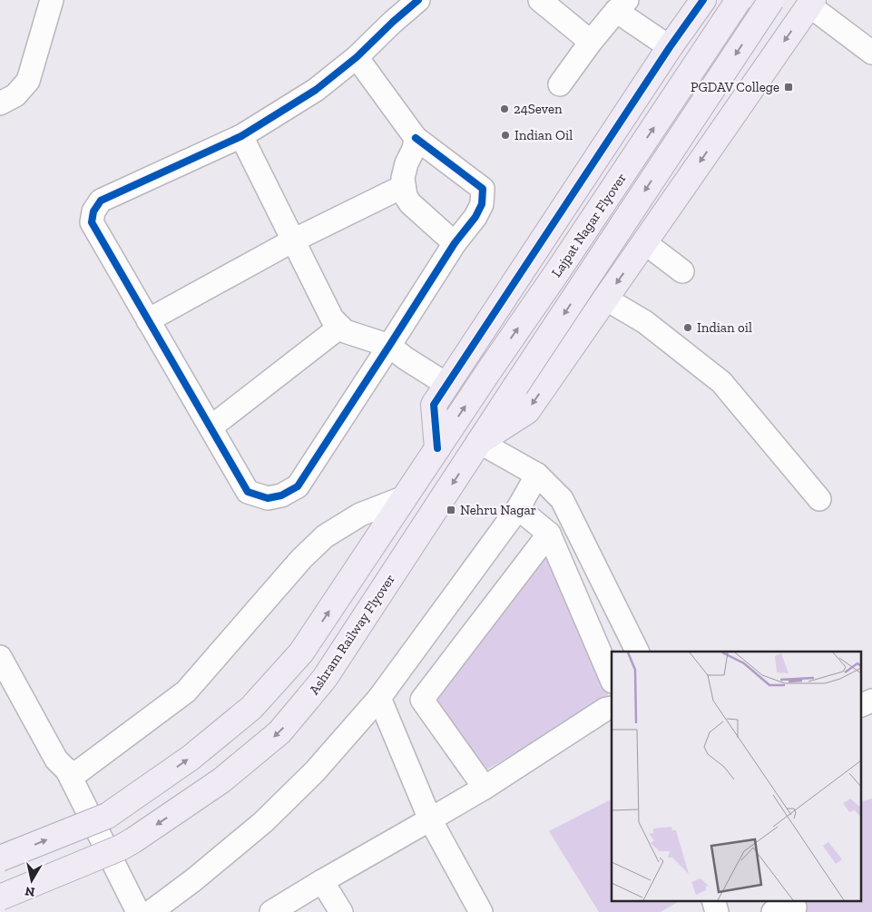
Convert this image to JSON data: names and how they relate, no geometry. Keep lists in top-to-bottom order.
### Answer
{
  "streets": {
    "main road": ["Lajpat Nagar Flyover", "Ashram Railway Flyover"]
  },
  "crossings": [
    ["Lajpat Nagar Flyover", "Ashram Railway Flyover"]
  ],
  "places": {
    "transit": ["PGDAV College", "Nehru Nagar"],
    "other": ["24Seven", "Indian Oil", "Indian oil"]
  },
  "north": "bottom"
}
